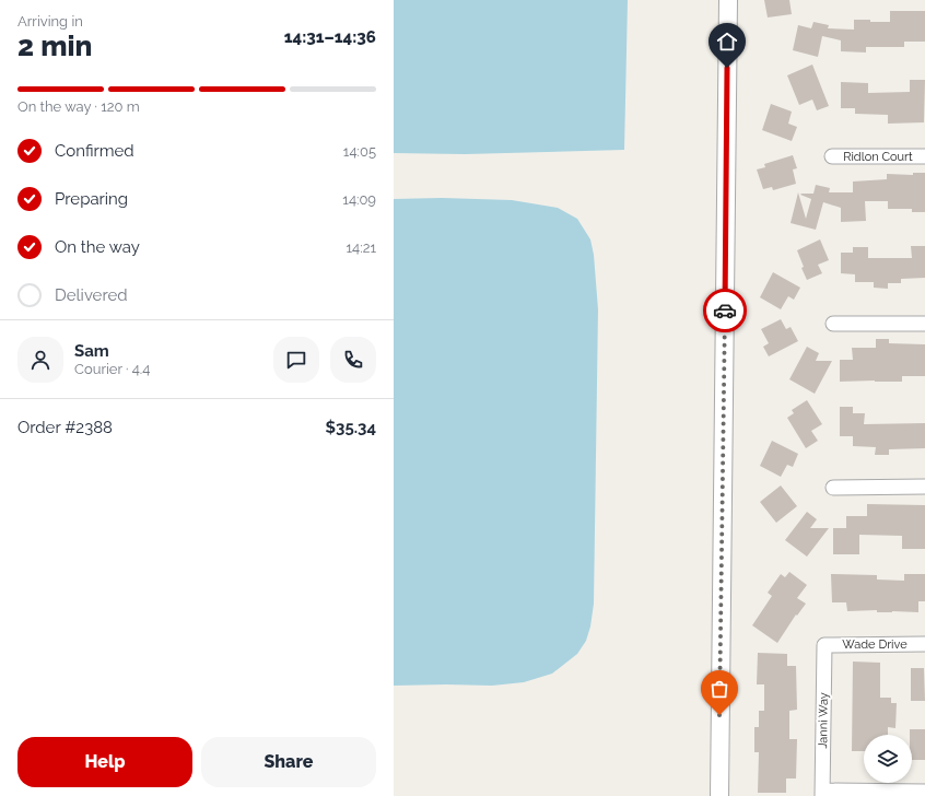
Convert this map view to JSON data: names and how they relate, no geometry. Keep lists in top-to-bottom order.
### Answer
{
  "streets": {
    "street": ["Ridlon Court", "Wade Drive", "Janni Way"]
  },
  "crossings": [
    ["Wade Drive", "Janni Way"]
  ],
  "page": {
    "heading": ["2 min", "Arriving in", "14:31–14:36"],
    "panel": [
      "Sam",
      "Courier · 4.4",
      "Order #2388",
      "$35.34"
    ],
    "bar": "On the way · 120 m",
    "list": [
      ["Confirmed", "14:05"],
      ["Preparing", "14:09"],
      ["On the way", "14:21"],
      "Delivered"
    ],
    "buttons": ["Help", "Share"]
  }
}
